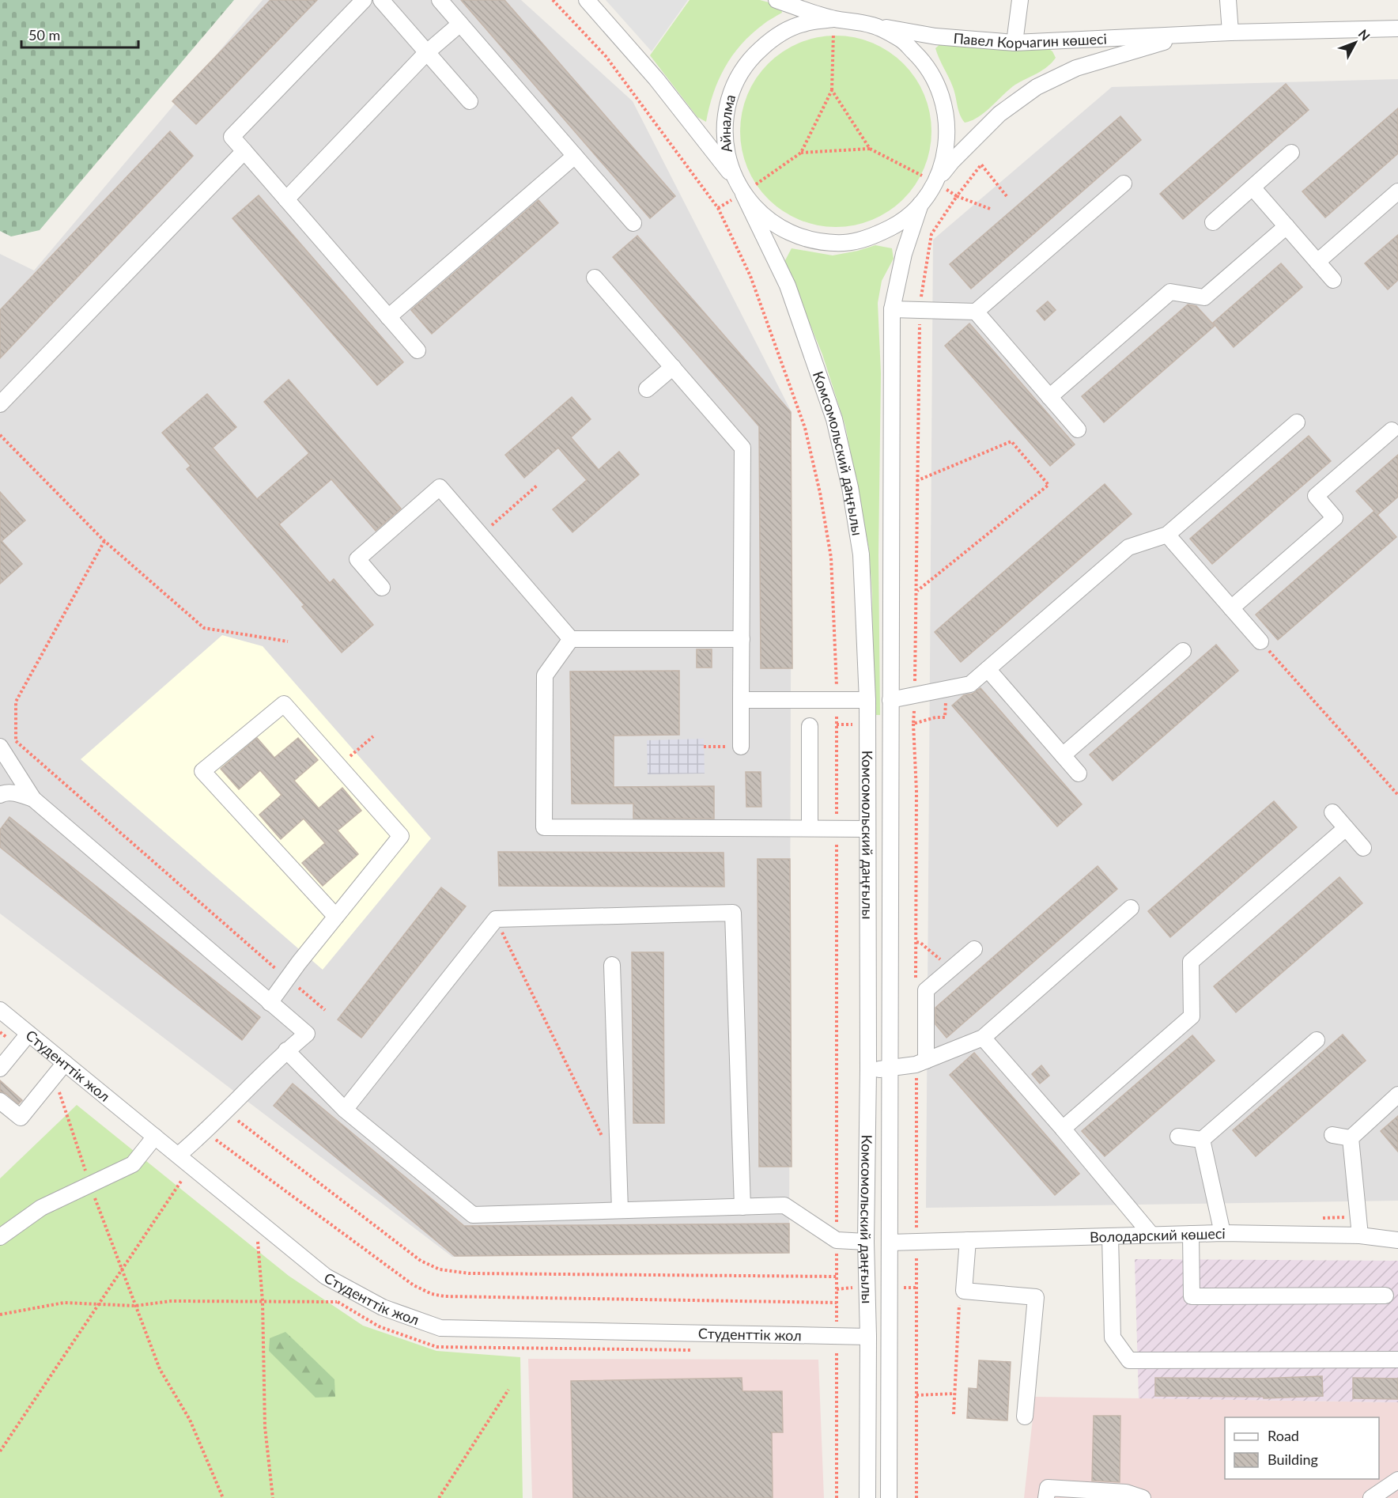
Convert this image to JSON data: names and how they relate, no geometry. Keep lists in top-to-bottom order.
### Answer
{
  "streets": {
    "street": [
      "Павел Корчагин көшесі",
      "Айналма",
      "Комсомольский даңғылы",
      "Студенттік жол",
      "Володарский көшесі"
    ]
  },
  "crossings": [
    ["Павел Корчагин көшесі", "Айналма"],
    ["Айналма", "Комсомольский даңғылы"],
    ["Комсомольский даңғылы", "Студенттік жол"],
    ["Комсомольский даңғылы", "Володарский көшесі"]
  ],
  "legend": ["Road", "Building"],
  "scale_bar": "50 m",
  "north": "top right"
}
